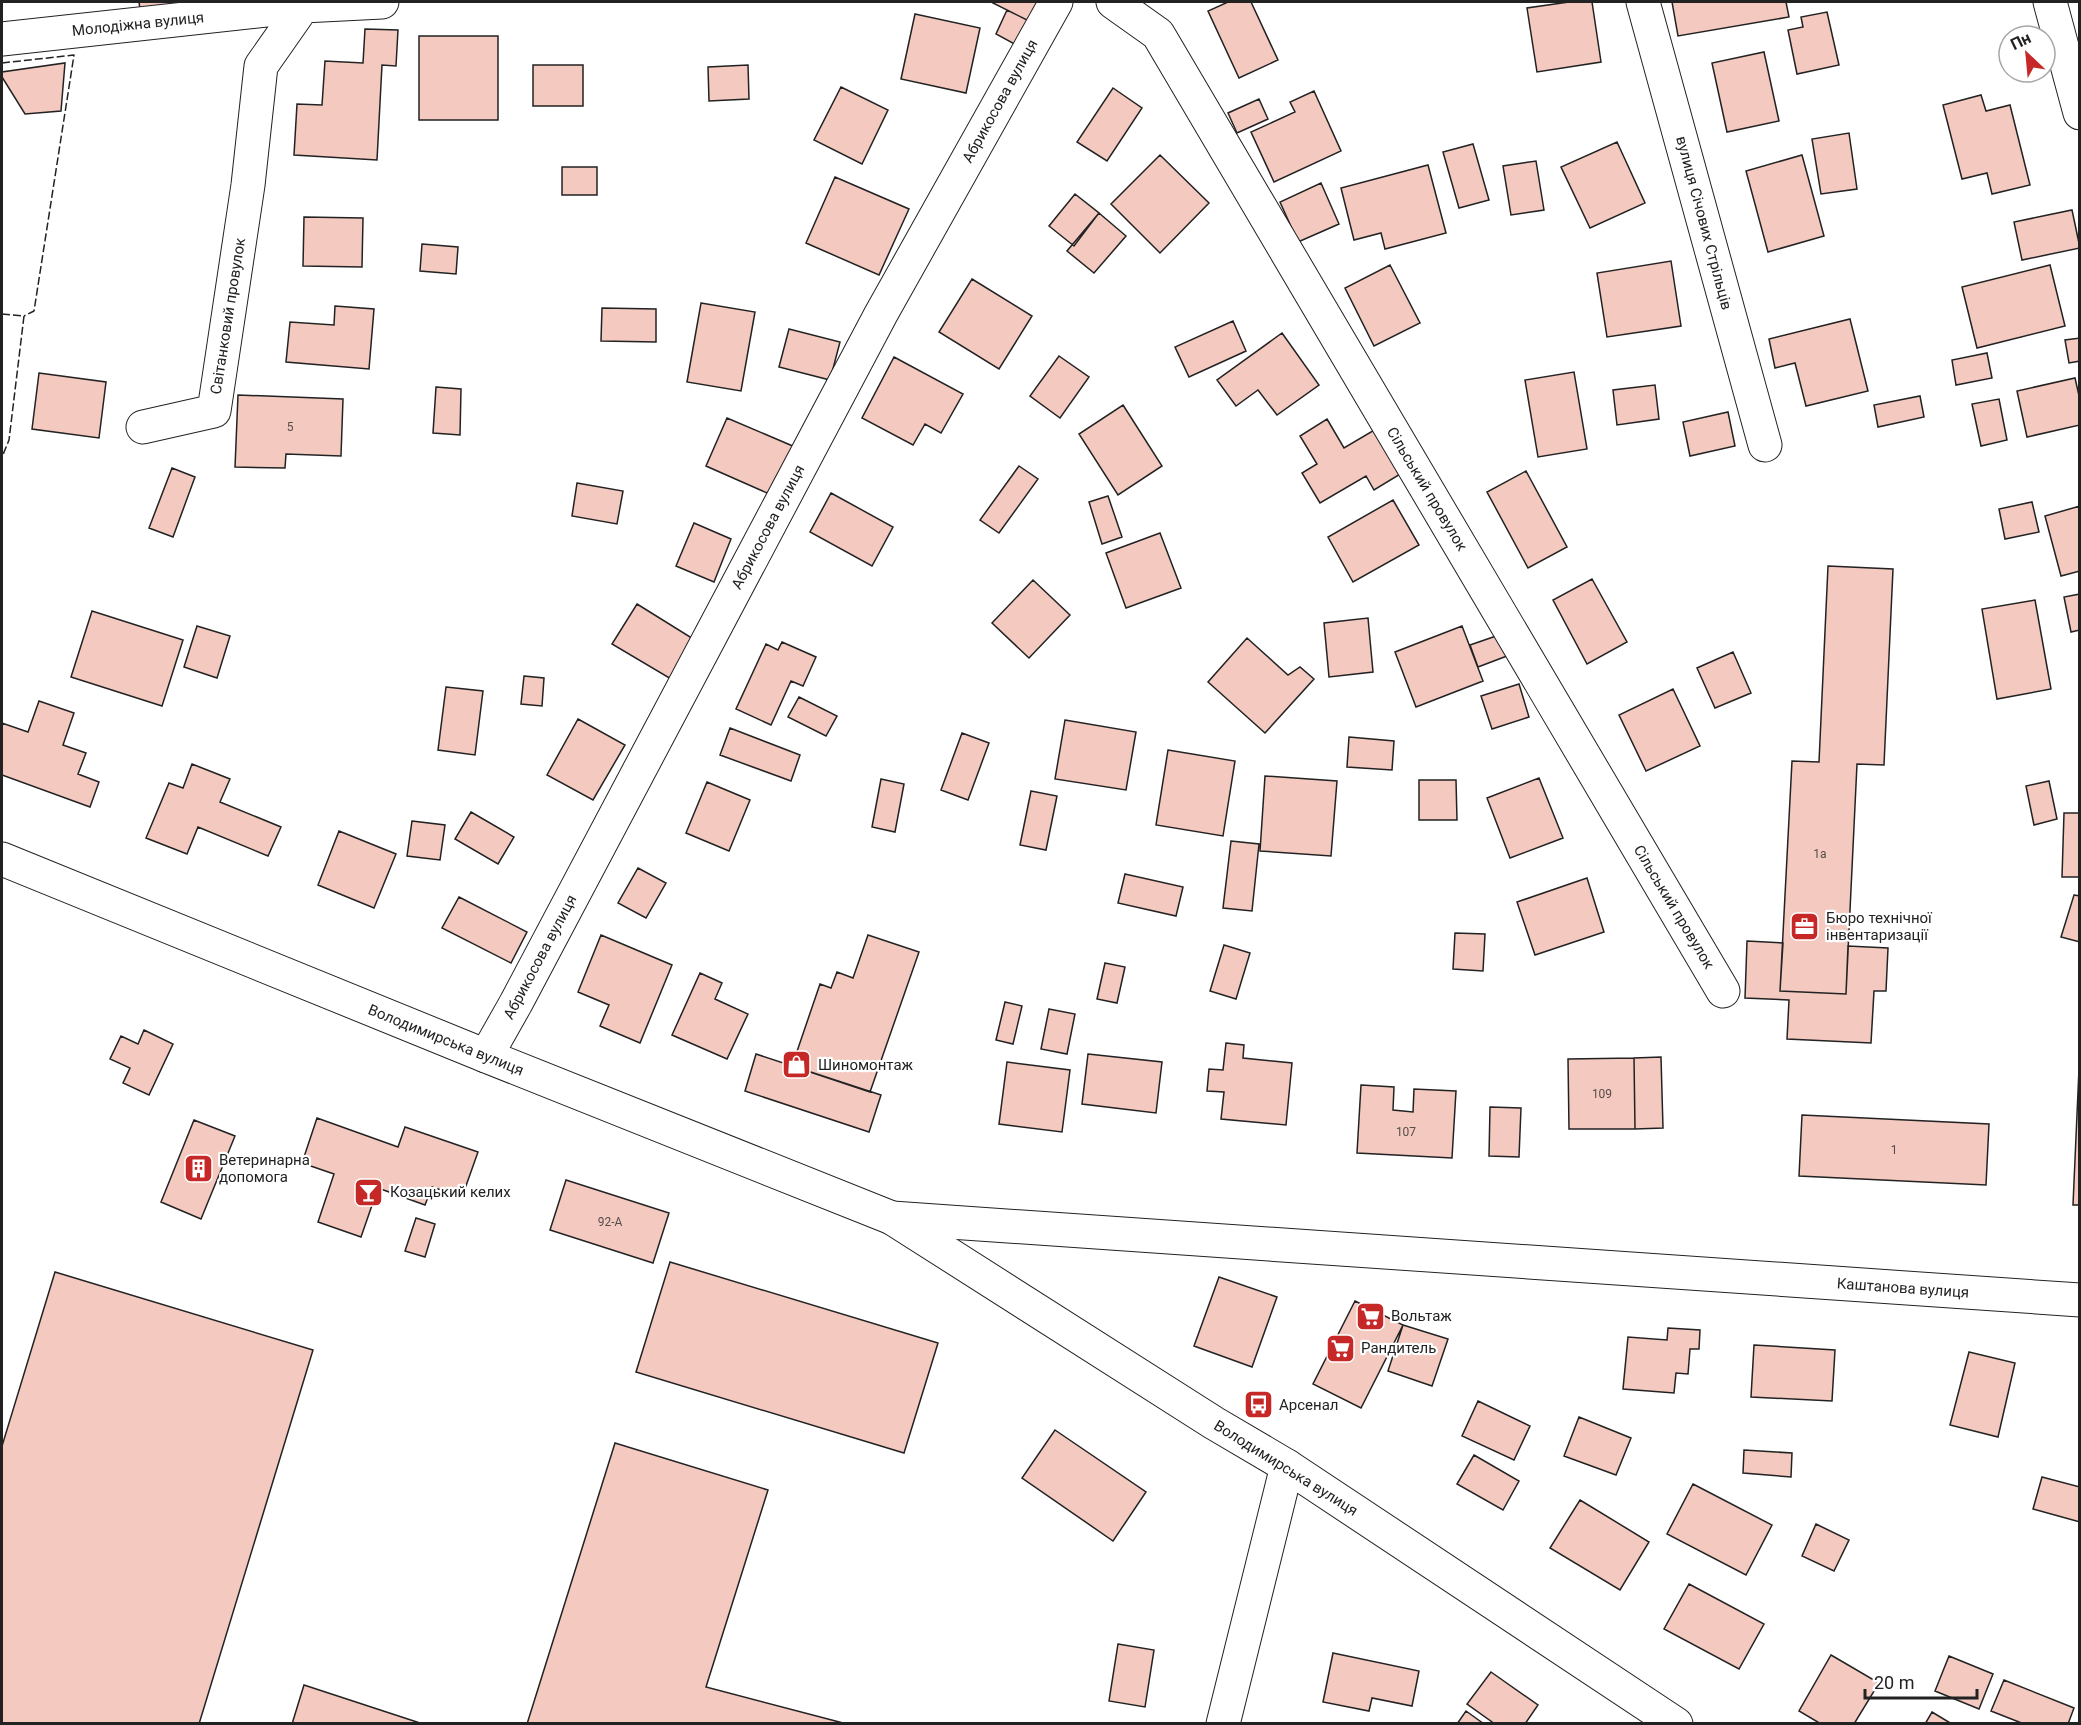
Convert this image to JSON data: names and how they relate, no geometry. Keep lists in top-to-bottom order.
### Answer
{
  "streets": {
    "street": [
      "Молодіжна вулиця",
      "Абрикосова вулиця",
      "вулиця Січових Стрільців",
      "Світанковий провулок",
      "Сільський провулок",
      "Володимирська вулиця",
      "Каштанова вулиця"
    ]
  },
  "crossings": [
    ["Молодіжна вулиця", "Світанковий провулок"],
    ["Абрикосова вулиця", "Володимирська вулиця"],
    ["Володимирська вулиця", "Каштанова вулиця"]
  ],
  "places": {
    "office": ["Бюро технічної інвентаризації"],
    "shop": ["Шиномонтаж"],
    "building": ["Ветеринарна допомога"],
    "bar": ["Козацький келих"],
    "supermarket": ["Вольтаж", "Рандитель"],
    "bus stop": ["Арсенал"]
  },
  "house_numbers": [
    "5",
    "1а",
    "109",
    "107",
    "1",
    "92-А"
  ],
  "scale_bar": "20 m",
  "north": "top left"
}
